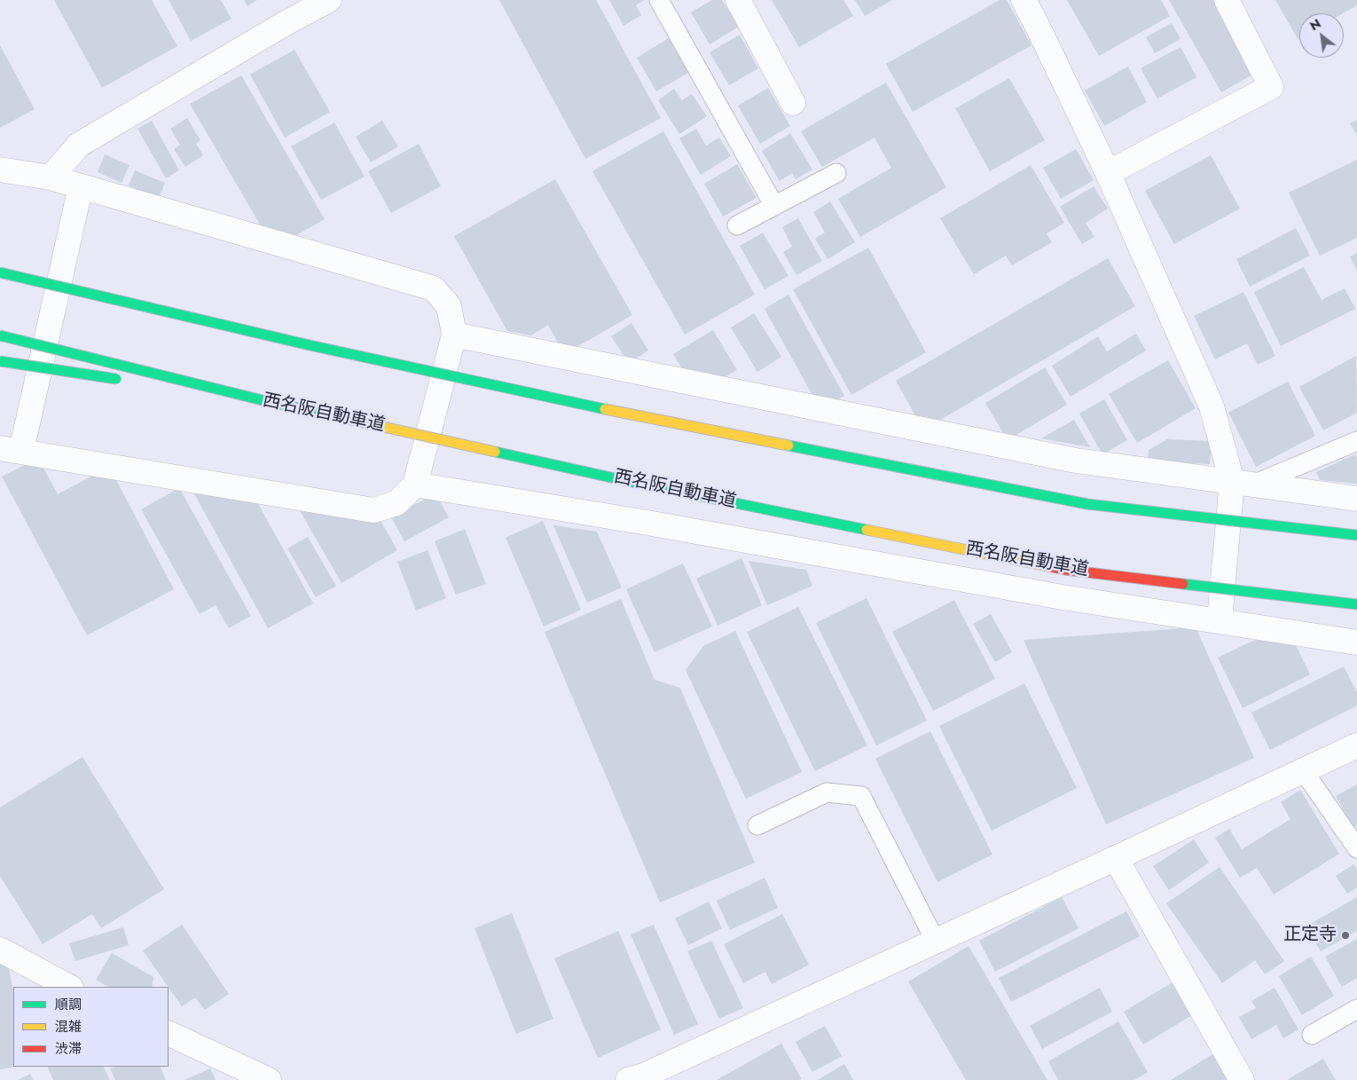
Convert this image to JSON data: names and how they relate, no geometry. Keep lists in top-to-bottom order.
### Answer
{
  "streets": {
    "highway": ["西名阪自動車道"]
  },
  "places": ["正定寺"],
  "legend": ["順調", "混雑", "渋滞"],
  "north": "top left"
}
